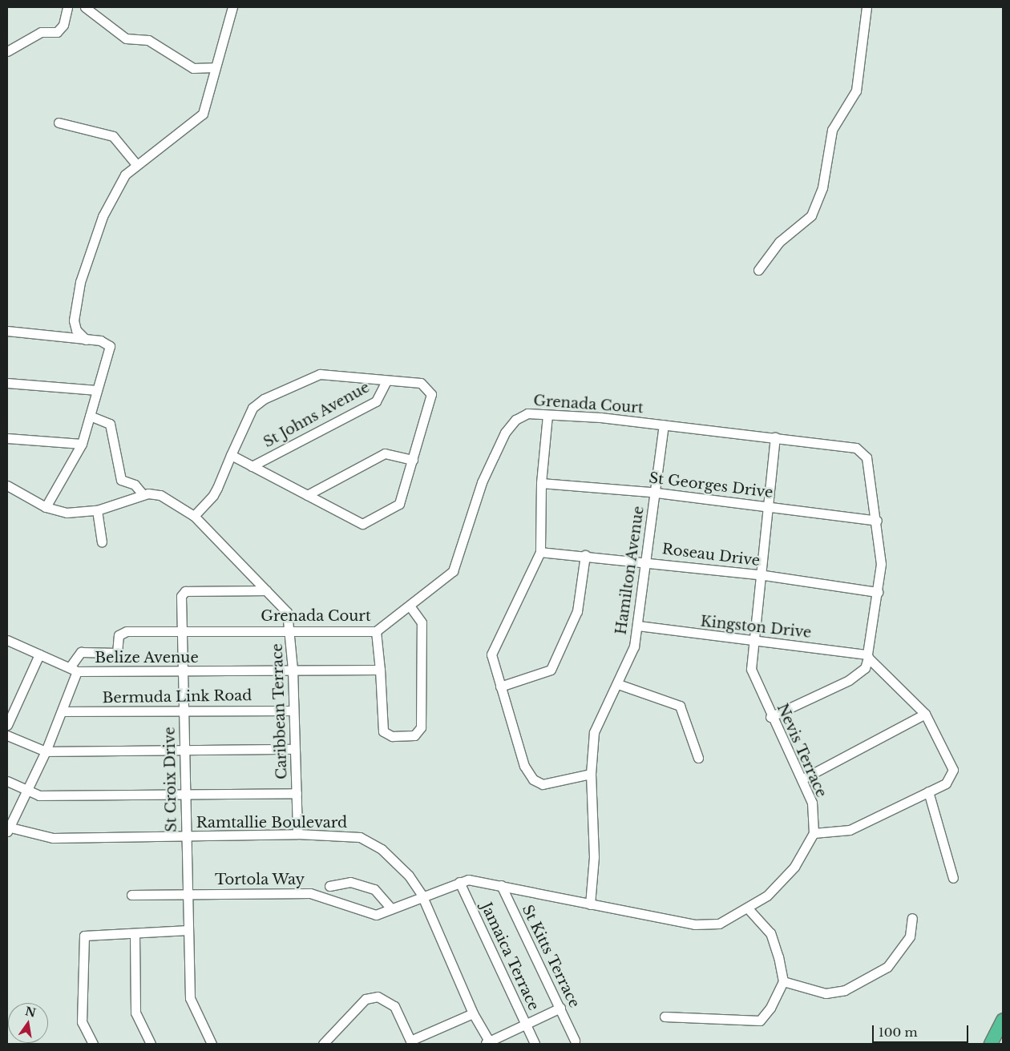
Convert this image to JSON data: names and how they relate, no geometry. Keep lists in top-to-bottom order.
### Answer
{
  "streets": {
    "street": [
      "Grenada Court",
      "St Johns Avenue",
      "St Georges Drive",
      "Roseau Drive",
      "Hamilton Avenue",
      "Kingston Drive",
      "Belize Avenue",
      "Bermuda Link Road",
      "Caribbean Terrace",
      "Nevis Terrace",
      "St Croix Drive",
      "Ramtallie Boulevard",
      "Tortola Way",
      "Jamaica Terrace",
      "St Kitts Terrace"
    ]
  },
  "crossings": [
    ["Grenada Court", "St Georges Drive"],
    ["Grenada Court", "Roseau Drive"],
    ["Grenada Court", "Hamilton Avenue"],
    ["Grenada Court", "Kingston Drive"],
    ["Grenada Court", "Belize Avenue"],
    ["Grenada Court", "Caribbean Terrace"],
    ["Grenada Court", "Nevis Terrace"],
    ["Grenada Court", "St Croix Drive"],
    ["St Georges Drive", "Hamilton Avenue"],
    ["St Georges Drive", "Nevis Terrace"],
    ["Roseau Drive", "Hamilton Avenue"],
    ["Roseau Drive", "Nevis Terrace"],
    ["Hamilton Avenue", "Kingston Drive"],
    ["Kingston Drive", "Nevis Terrace"],
    ["Belize Avenue", "Caribbean Terrace"],
    ["Belize Avenue", "St Croix Drive"],
    ["Bermuda Link Road", "Caribbean Terrace"],
    ["Bermuda Link Road", "St Croix Drive"],
    ["Caribbean Terrace", "St Croix Drive"],
    ["Caribbean Terrace", "Ramtallie Boulevard"],
    ["St Croix Drive", "Ramtallie Boulevard"],
    ["St Croix Drive", "Tortola Way"],
    ["Ramtallie Boulevard", "Tortola Way"]
  ],
  "scale_bar": "100 m",
  "north": "top"
}
